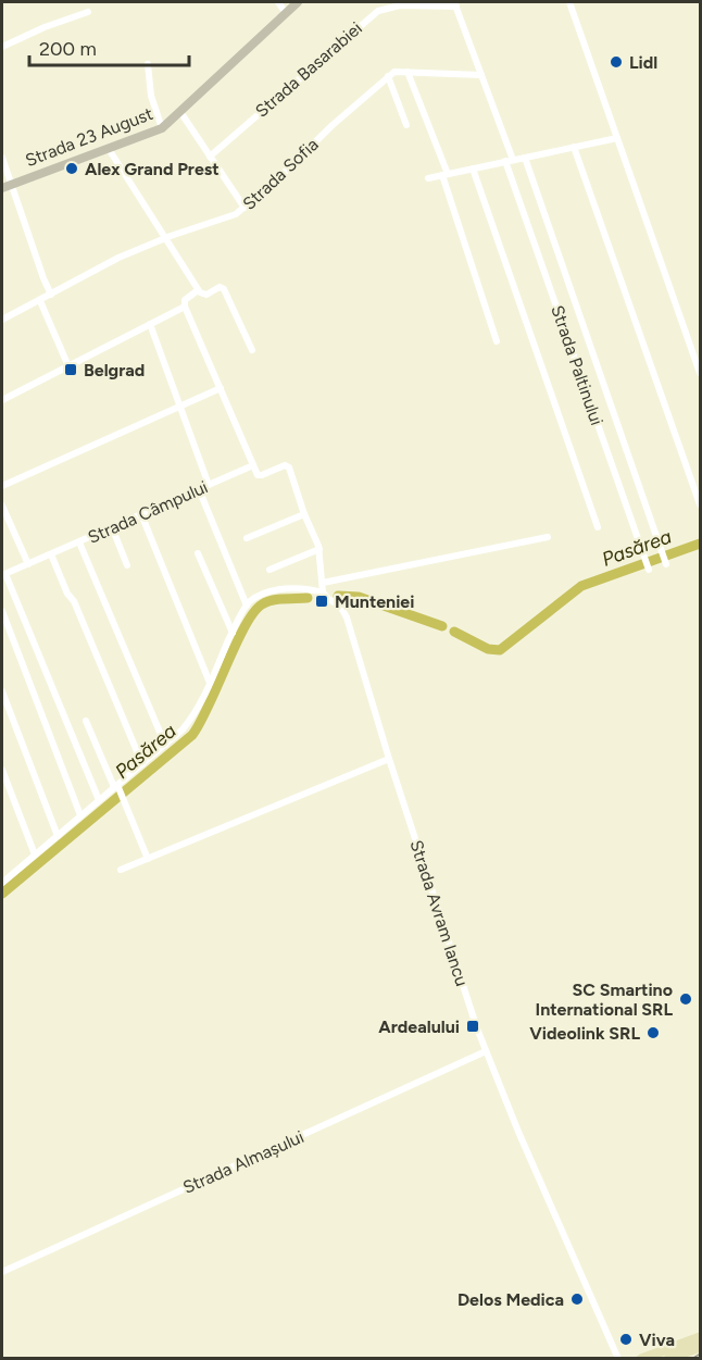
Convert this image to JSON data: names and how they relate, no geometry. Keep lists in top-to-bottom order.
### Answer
{
  "streets": {
    "main road": ["Strada 23 August"],
    "street": [
      "Strada Basarabiei",
      "Strada Sofia",
      "Strada Paltinului",
      "Strada Câmpului",
      "Strada Avram Iancu",
      "Strada Almașului"
    ]
  },
  "crossings": [
    ["Strada Basarabiei", "Strada Paltinului"],
    ["Strada Sofia", "Strada Paltinului"],
    ["Strada Avram Iancu", "Strada Almașului"]
  ],
  "water": ["Pasărea"],
  "places": {
    "other": [
      "Lidl",
      "Alex Grand Prest",
      "SC Smartino International SRL",
      "Videolink SRL",
      "Delos Medica",
      "Viva"
    ],
    "transit": ["Belgrad", "Munteniei", "Ardealului"]
  },
  "scale_bar": "200 m"
}
